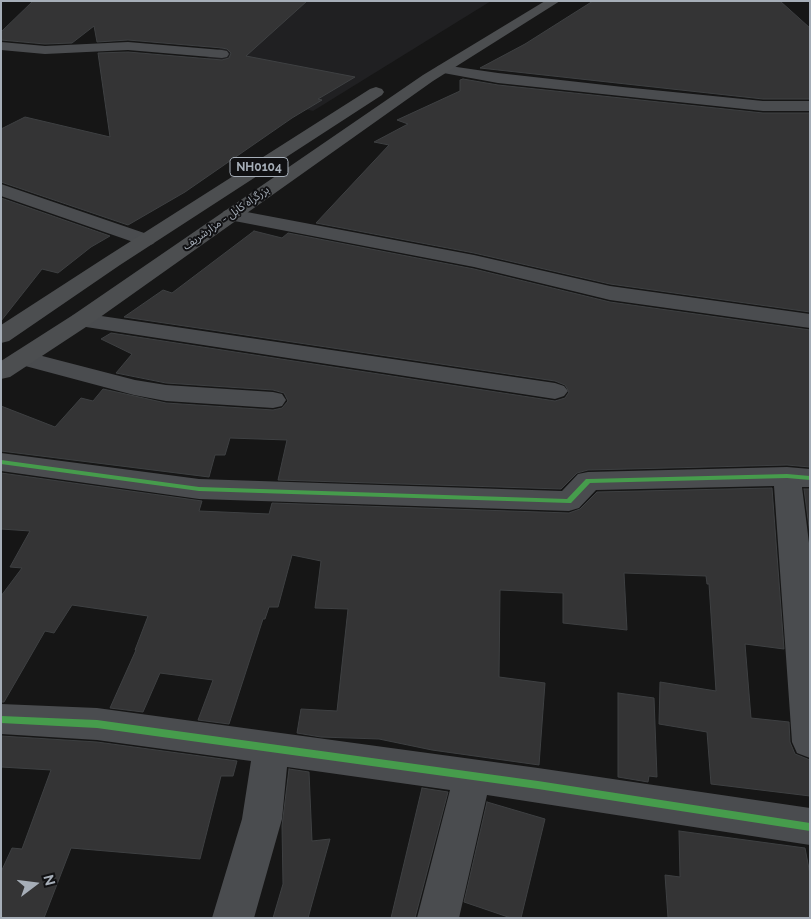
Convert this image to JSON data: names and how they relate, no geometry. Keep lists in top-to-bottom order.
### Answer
{
  "streets": {
    "highway": ["NH0104", "بزرگراه کابل - مزارشریف"]
  },
  "north": "right"
}
